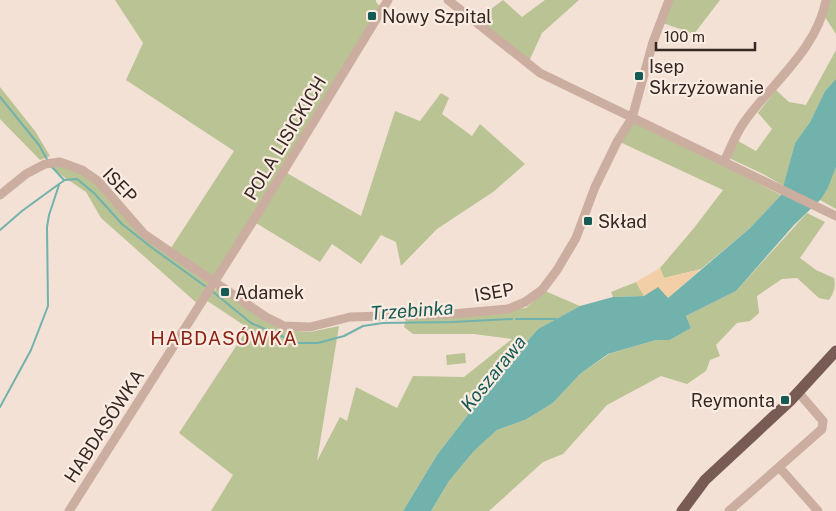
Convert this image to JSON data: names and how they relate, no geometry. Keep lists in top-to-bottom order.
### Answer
{
  "streets": {
    "street": ["POLA LISICKICH", "ISEP", "HABDASÓWKA"]
  },
  "crossings": [
    ["POLA LISICKICH", "ISEP"],
    ["POLA LISICKICH", "HABDASÓWKA"],
    ["ISEP", "HABDASÓWKA"]
  ],
  "districts": ["HABDASÓWKA"],
  "water": ["Trzebinka", "Koszarawa"],
  "places": {
    "transit": [
      "Nowy Szpital",
      "Isep Skrzyżowanie",
      "Skład",
      "Adamek",
      "Reymonta"
    ]
  },
  "scale_bar": "100 m"
}
